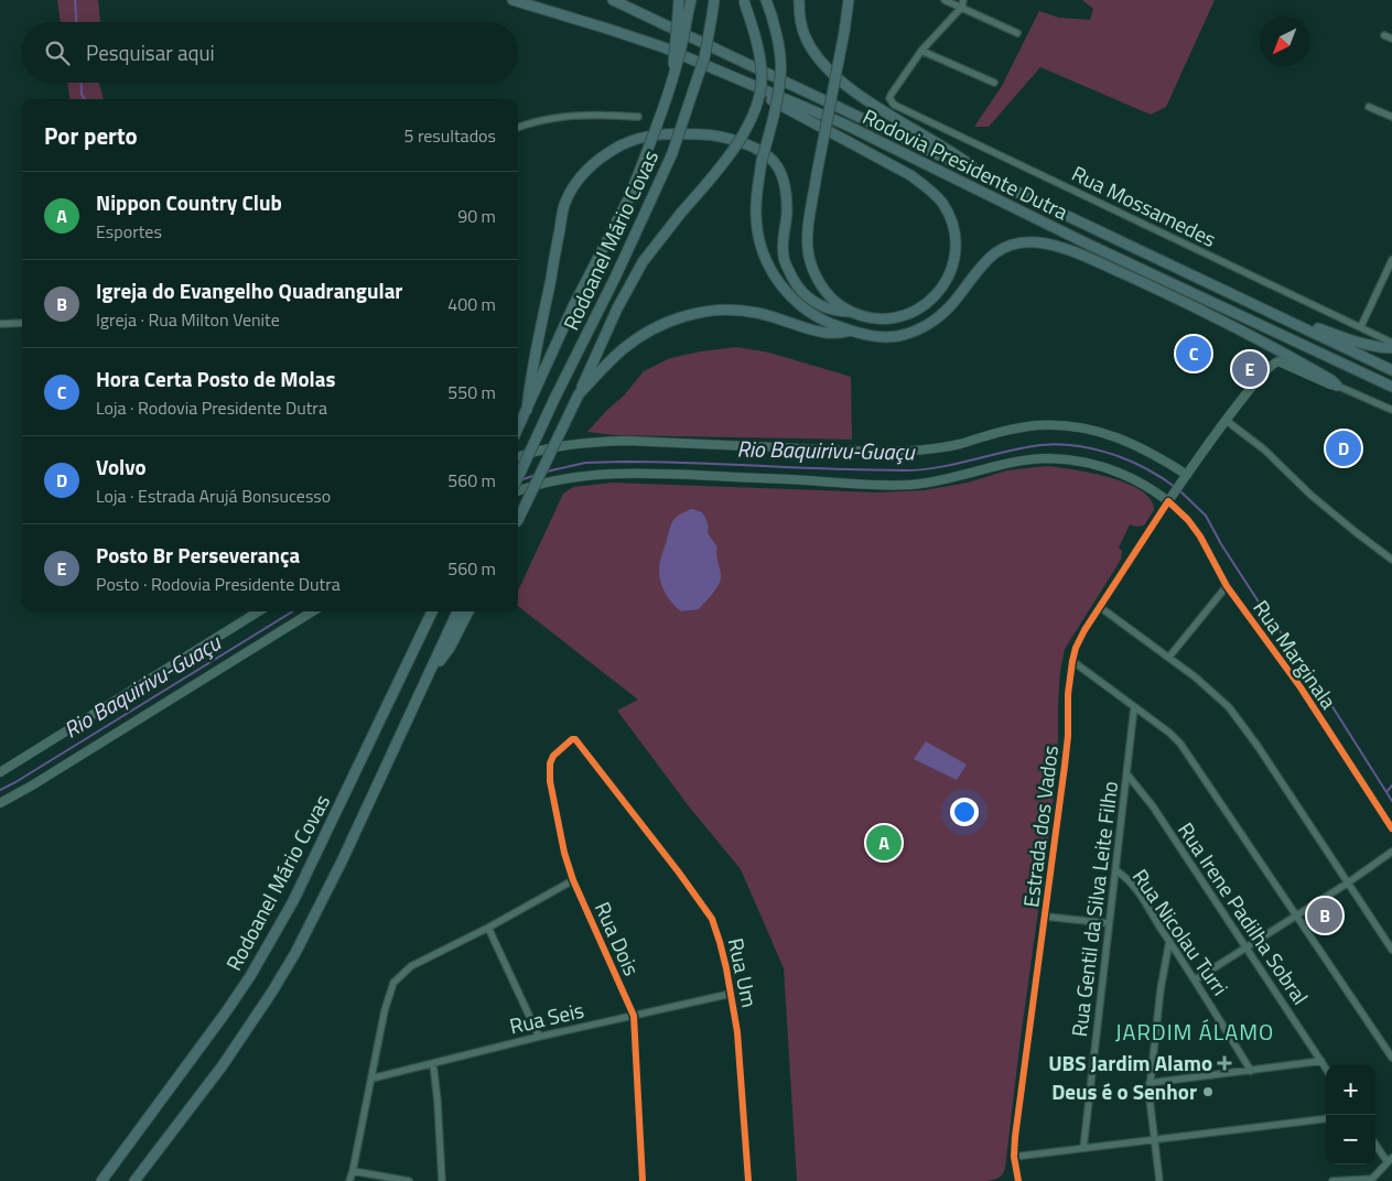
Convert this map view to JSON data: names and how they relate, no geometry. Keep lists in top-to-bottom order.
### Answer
{
  "streets": {
    "highway": ["Rodovia Presidente Dutra", "Rodoanel Mário Covas"],
    "street": [
      "Rua Mossamedes",
      "Rua Marginala",
      "Estrada dos Vados",
      "Rua Gentil da Silva Leite Filho",
      "Rua Irene Padilha Sobral",
      "Rua Nicolau Turri",
      "Rua Dois",
      "Rua Um",
      "Rua Seis"
    ]
  },
  "crossings": [
    ["Rua Marginala", "Estrada dos Vados"],
    ["Rua Gentil da Silva Leite Filho", "Rua Irene Padilha Sobral"],
    ["Rua Gentil da Silva Leite Filho", "Rua Nicolau Turri"],
    ["Rua Dois", "Rua Um"],
    ["Rua Dois", "Rua Seis"],
    ["Rua Um", "Rua Seis"]
  ],
  "districts": ["JARDIM ÁLAMO"],
  "water": ["Rio Baquirivu-Guaçu"],
  "places": {
    "health": ["UBS Jardim Alamo"],
    "other": ["Deus é o Senhor"]
  },
  "north": "bottom left",
  "page": {
    "search": "Pesquisar aqui",
    "heading": ["Por perto", "5 resultados"],
    "list": [
      {
        "mark": "A",
        "name": "Nippon Country Club",
        "note": "Esportes",
        "value": "90 m"
      },
      {
        "mark": "B",
        "name": "Igreja do Evangelho Quadrangular",
        "note": "Igreja · Rua Milton Venite",
        "value": "400 m"
      },
      {
        "mark": "C",
        "name": "Hora Certa Posto de Molas",
        "note": "Loja · Rodovia Presidente Dutra",
        "value": "550 m"
      },
      {
        "mark": "D",
        "name": "Volvo",
        "note": "Loja · Estrada Arujá Bonsucesso",
        "value": "560 m"
      },
      {
        "mark": "E",
        "name": "Posto Br Perseverança",
        "note": "Posto · Rodovia Presidente Dutra",
        "value": "560 m"
      }
    ],
    "pins": [
      "C",
      "E",
      "D",
      "A",
      "B"
    ],
    "map_buttons": ["+", "−"]
  }
}
